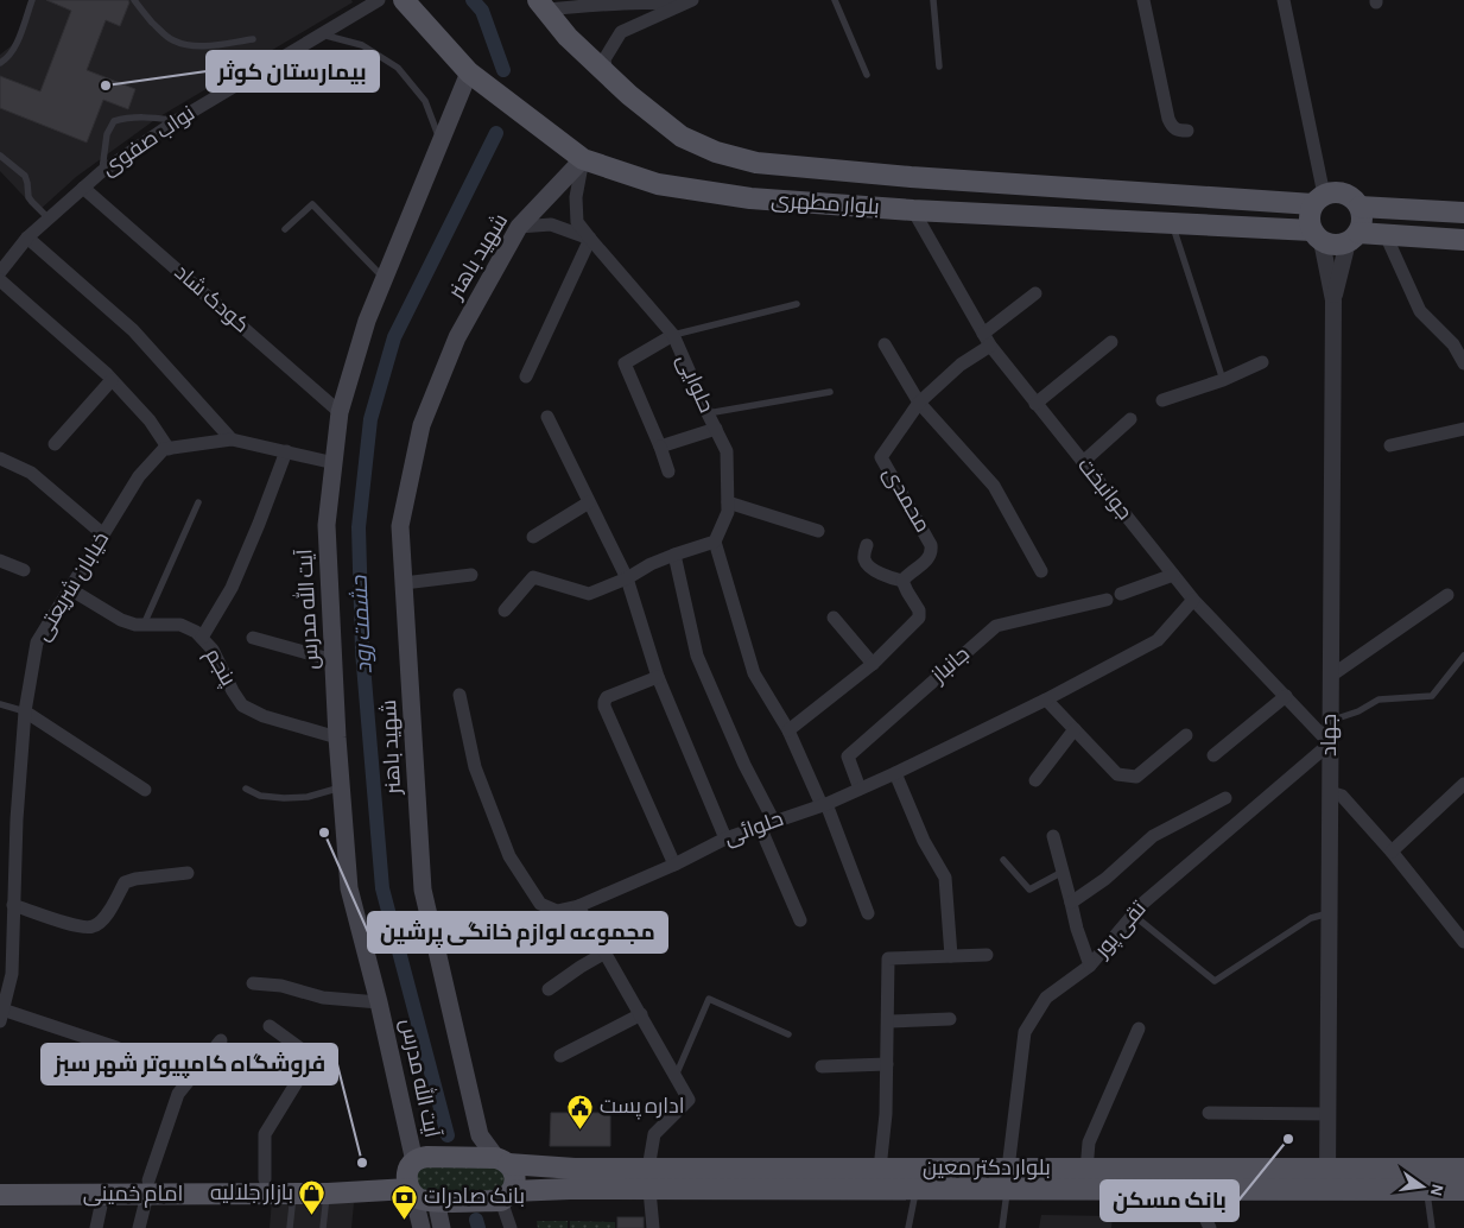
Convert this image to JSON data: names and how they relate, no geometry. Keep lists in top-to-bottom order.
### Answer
{
  "streets": {
    "main road": [
      "بلوار مطهری",
      "شهید باهنر",
      "آیت الله مدرس",
      "بلوار دکتر معین",
      "امام خمینی"
    ],
    "street": [
      "نواب صفوی",
      "کودک شاد",
      "حلوایی",
      "جوانبخت",
      "محمدی",
      "خیابان شریعتی",
      "جانباز",
      "پنجم",
      "جهاد",
      "حلوائی",
      "تقی پور"
    ]
  },
  "crossings": [
    ["نواب صفوی", "کودک شاد"],
    ["بلوار مطهری", "شهید باهنر"],
    ["بلوار مطهری", "حلوایی"],
    ["بلوار مطهری", "جوانبخت"],
    ["بلوار مطهری", "آیت الله مدرس"],
    ["شهید باهنر", "حلوایی"],
    ["شهید باهنر", "بلوار دکتر معین"],
    ["کودک شاد", "آیت الله مدرس"],
    ["جوانبخت", "محمدی"],
    ["جوانبخت", "جهاد"],
    ["جوانبخت", "حلوائی"],
    ["جوانبخت", "تقی پور"],
    ["خیابان شریعتی", "پنجم"],
    ["آیت الله مدرس", "پنجم"],
    ["آیت الله مدرس", "بلوار دکتر معین"],
    ["آیت الله مدرس", "امام خمینی"],
    ["جانباز", "حلوائی"],
    ["جهاد", "تقی پور"],
    ["جهاد", "بلوار دکتر معین"],
    ["تقی پور", "بلوار دکتر معین"],
    ["بلوار دکتر معین", "امام خمینی"]
  ],
  "water": ["حشمت رود"],
  "places": {
    "other": [
      "بیمارستان کوثر",
      "مجموعه لوازم خانگی پرشین",
      "بانک مسکن",
      "فروشگاه کامپیوتر شهر سبز"
    ],
    "public building": ["اداره پست"],
    "shop": ["بازار جلالیه"],
    "bank": ["بانک صادرات"]
  },
  "north": "right"
}
